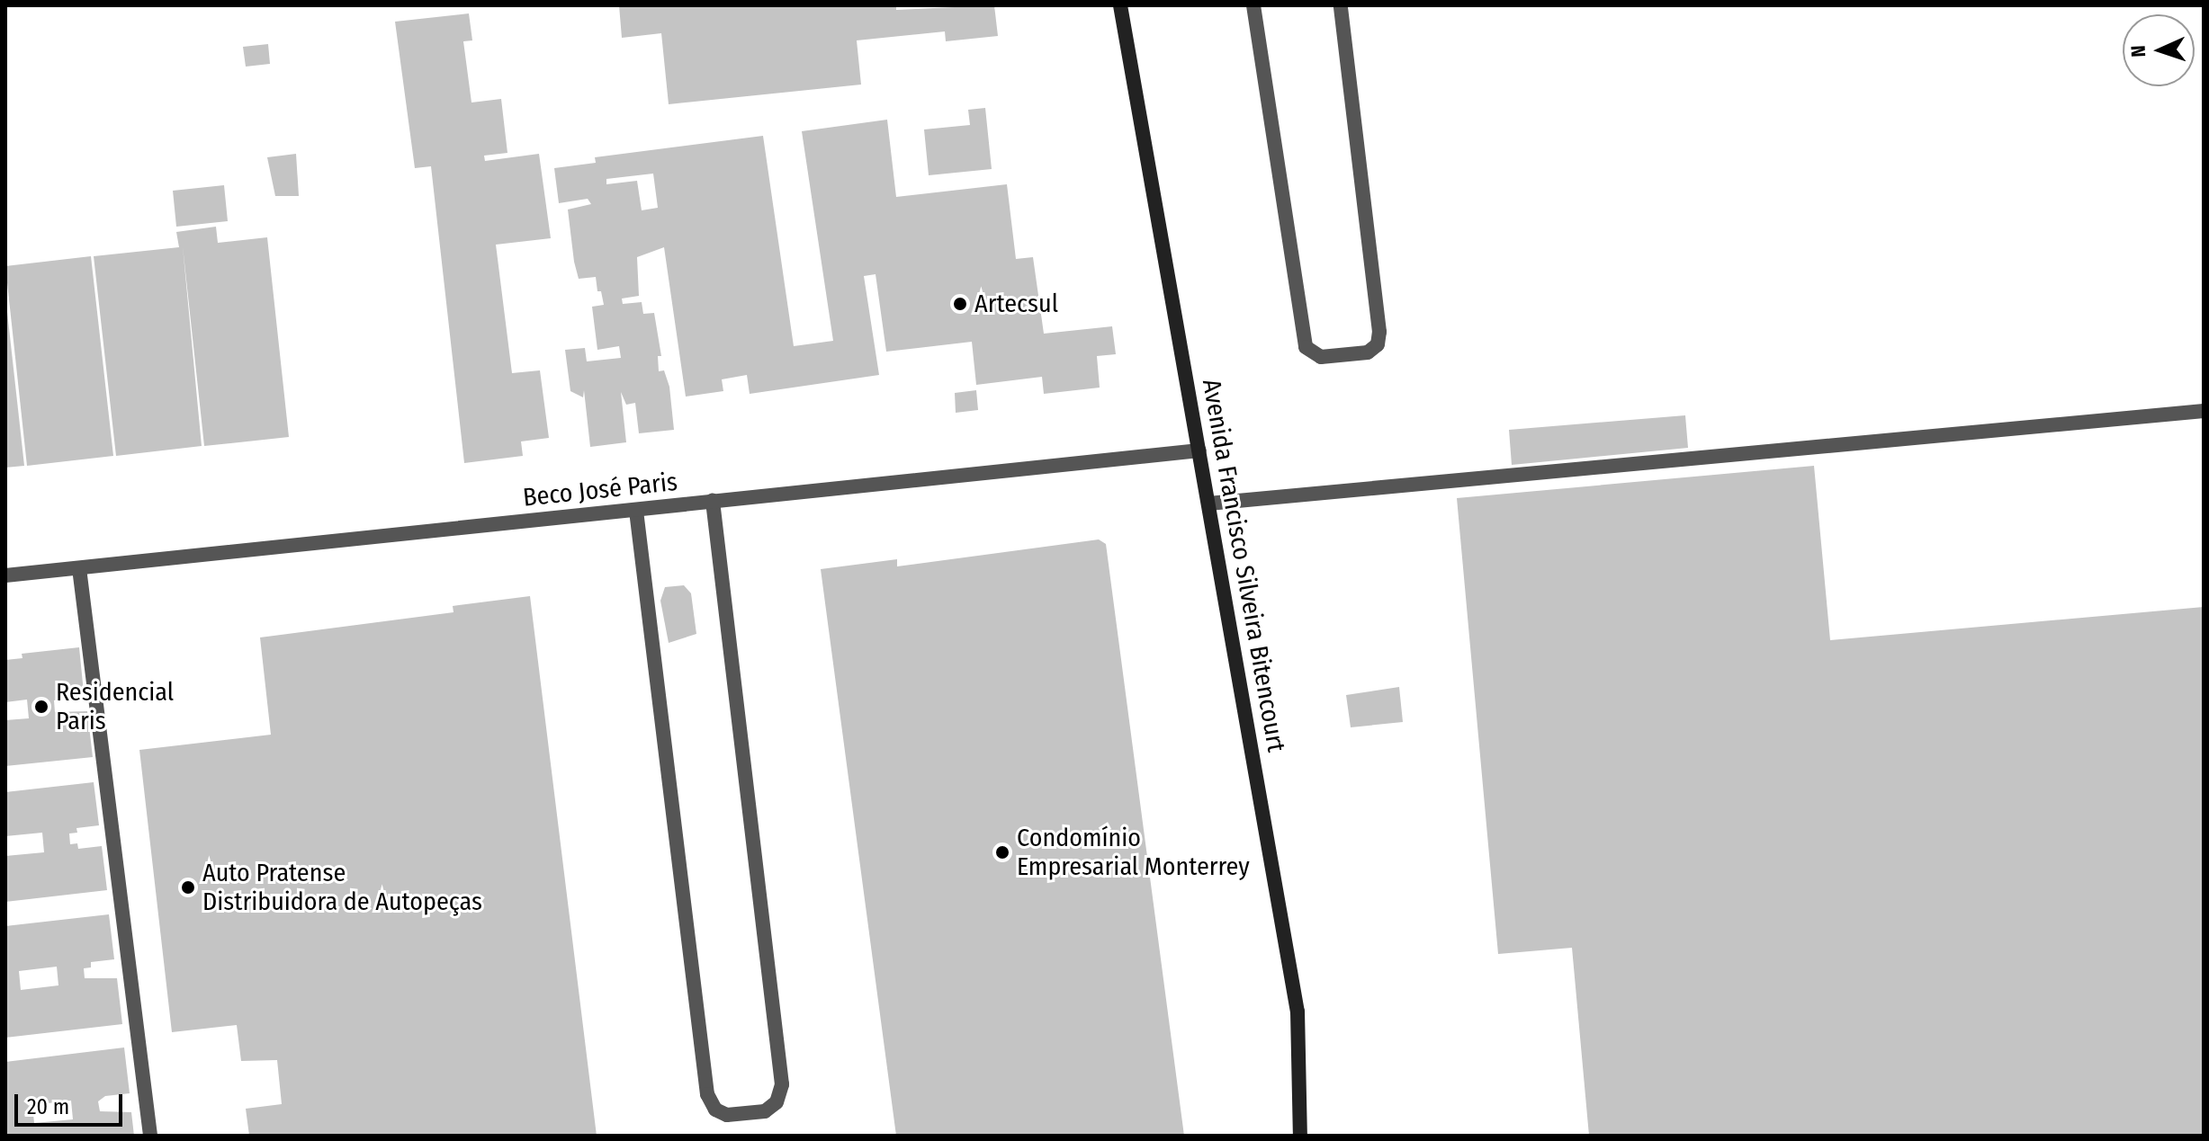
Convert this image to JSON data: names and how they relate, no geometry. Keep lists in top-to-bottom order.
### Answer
{
  "streets": {
    "main road": ["Avenida Francisco Silveira Bitencourt"],
    "street": ["Beco José Paris"]
  },
  "crossings": [
    ["Beco José Paris", "Avenida Francisco Silveira Bitencourt"]
  ],
  "places": [
    "Artecsul",
    "Residencial Paris",
    "Condomínio Empresarial Monterrey",
    "Auto Pratense Distribuidora de Autopeças"
  ],
  "scale_bar": "20 m",
  "north": "left"
}
